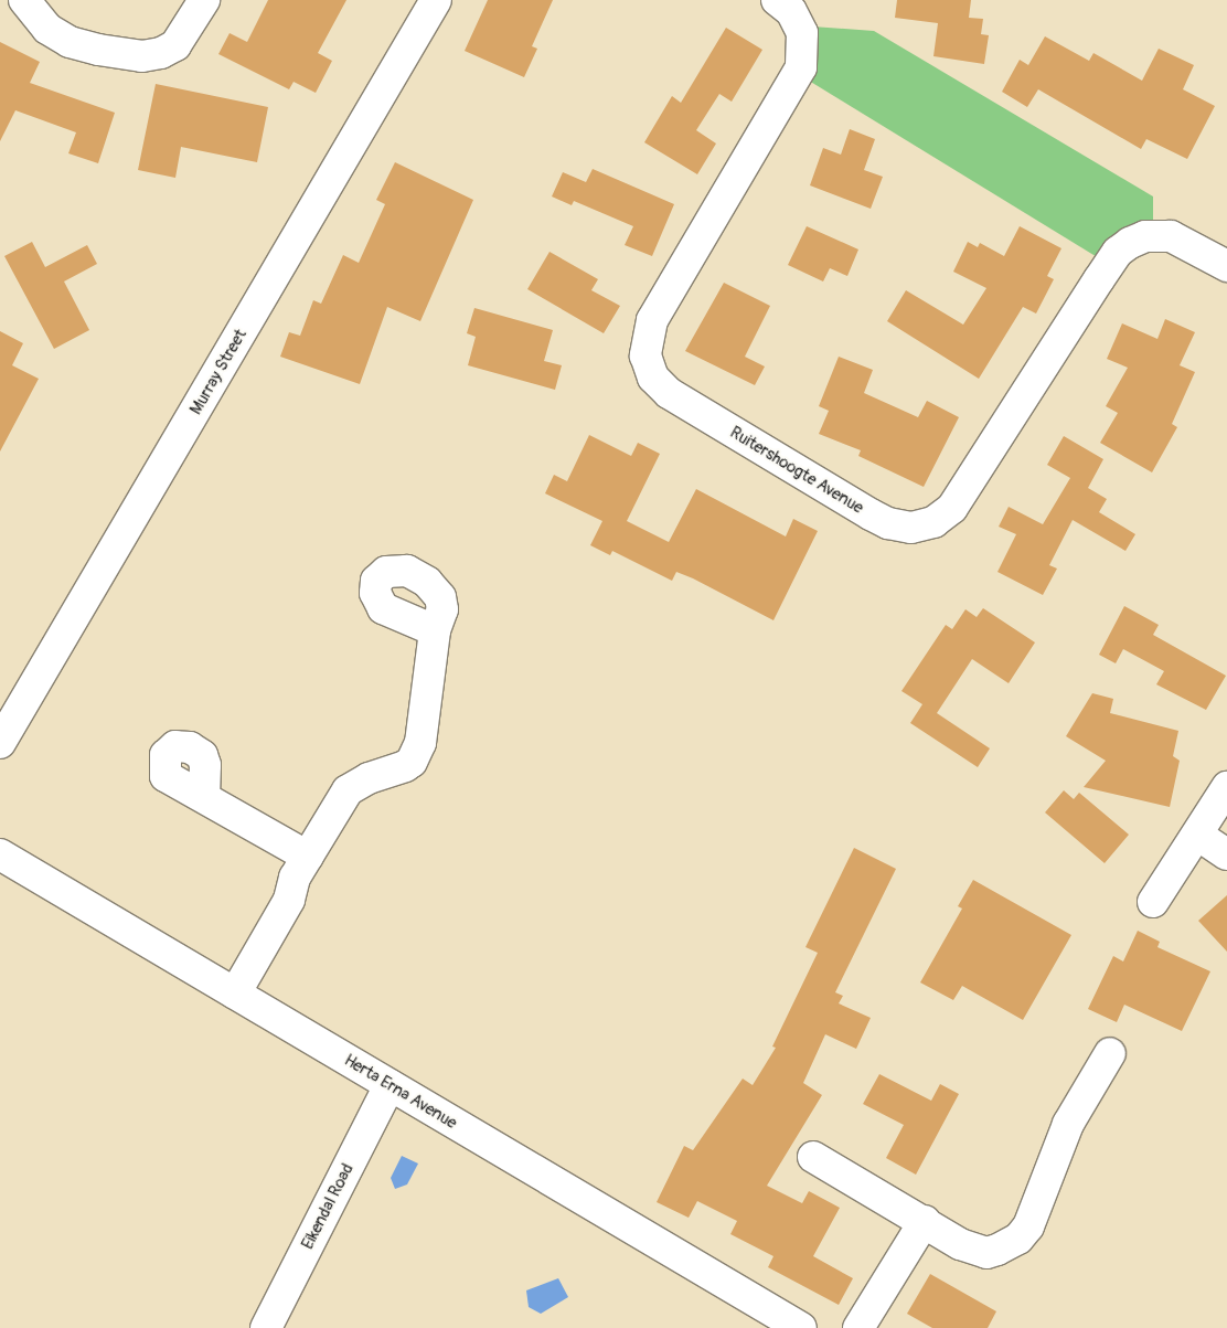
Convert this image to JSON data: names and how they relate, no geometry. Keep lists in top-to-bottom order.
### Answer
{
  "streets": {
    "street": [
      "Murray Street",
      "Ruitershoogte Avenue",
      "Herta Erna Avenue",
      "Eikendal Road"
    ]
  },
  "crossings": [
    ["Herta Erna Avenue", "Eikendal Road"]
  ]
}
